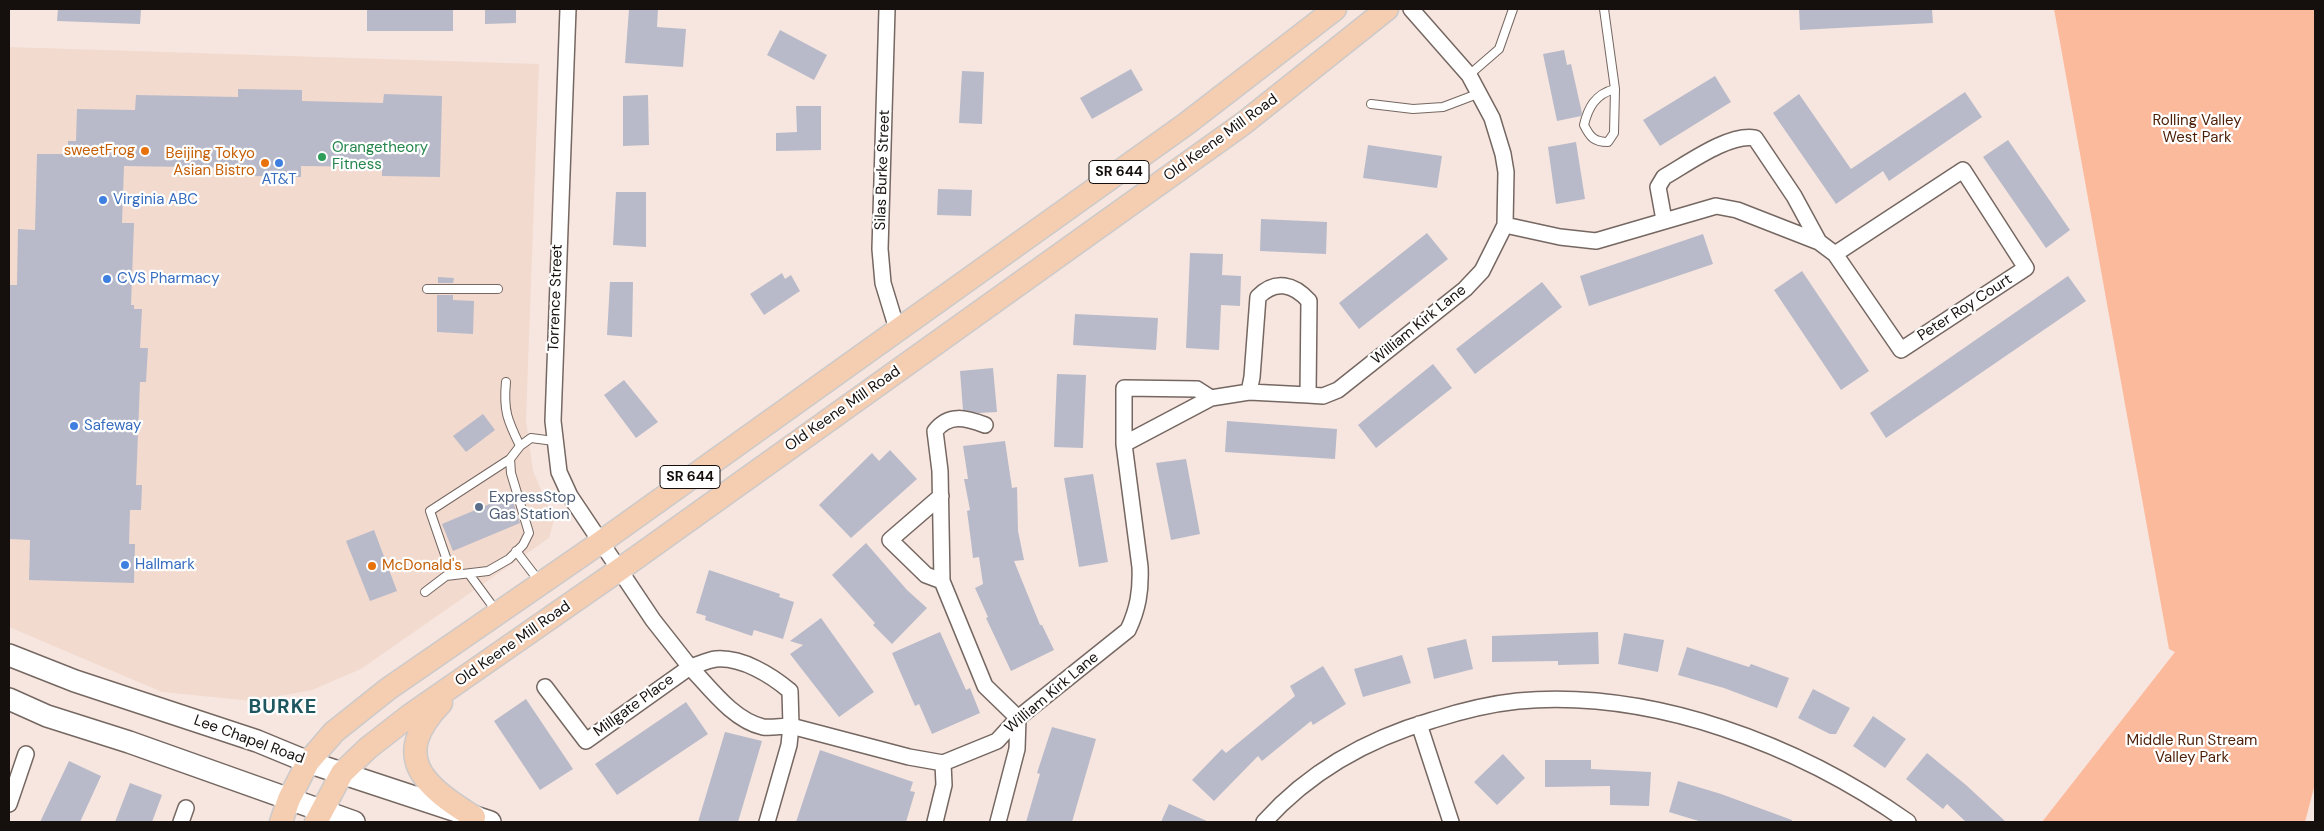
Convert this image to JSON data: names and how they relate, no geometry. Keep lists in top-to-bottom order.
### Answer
{
  "streets": {
    "main road": ["Old Keene Mill Road", "SR 644", "Lee Chapel Road"],
    "street": [
      "Silas Burke Street",
      "Torrence Street",
      "Peter Roy Court",
      "William Kirk Lane",
      "Millgate Place"
    ]
  },
  "crossings": [
    ["Old Keene Mill Road", "Silas Burke Street"],
    ["Old Keene Mill Road", "Torrence Street"],
    ["Old Keene Mill Road", "Lee Chapel Road"],
    ["Peter Roy Court", "William Kirk Lane"]
  ],
  "districts": ["BURKE"],
  "parks": ["Rolling Valley West Park", "Middle Run Stream Valley Park"],
  "places": [
    "sweetFrog",
    "Orangetheory Fitness",
    "Beijing Tokyo Asian Bistro",
    "AT&T",
    "Virginia ABC",
    "CVS Pharmacy",
    "Safeway",
    "ExpressStop Gas Station",
    "Hallmark",
    "McDonald's"
  ]
}
